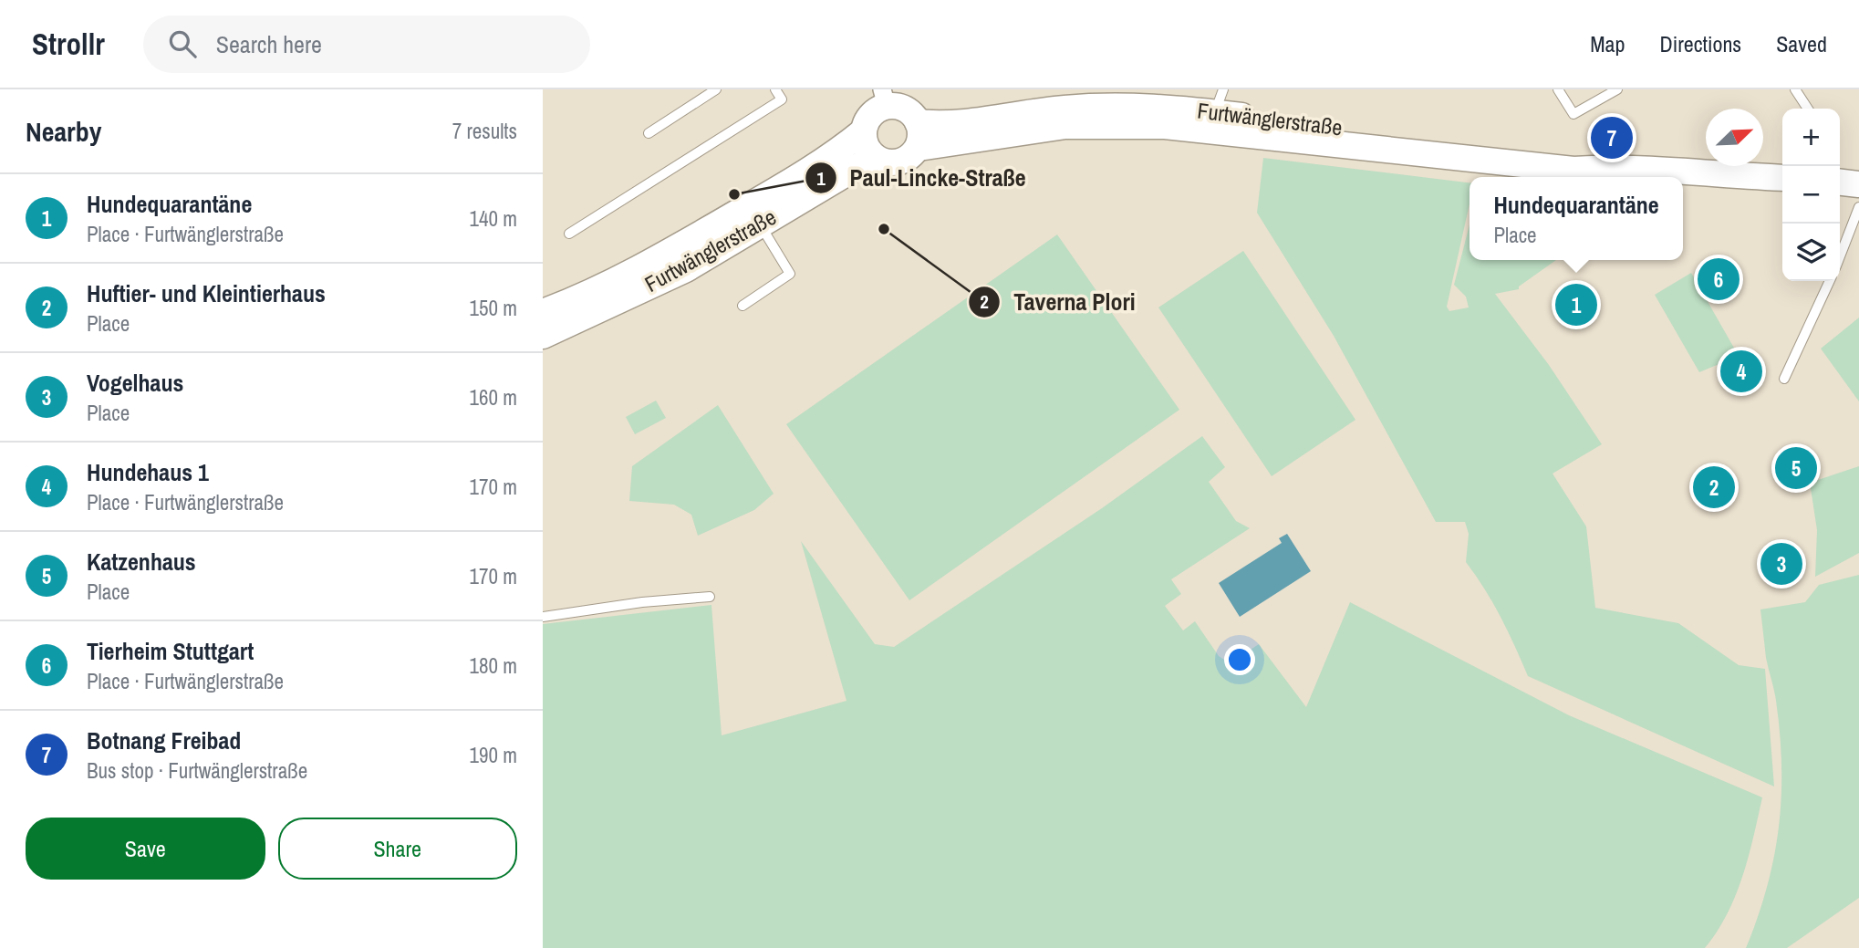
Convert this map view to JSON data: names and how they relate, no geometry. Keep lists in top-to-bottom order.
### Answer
{
  "streets": {
    "main road": ["Furtwänglerstraße"]
  },
  "places": ["Paul-Lincke-Straße", "Taverna Plori"],
  "north": "top right",
  "page": {
    "header": "Strollr",
    "search": "Search here",
    "nav": ["Map", "Directions", "Saved"],
    "heading": ["Nearby", "7 results"],
    "map_buttons": ["+", "−"],
    "pins": [
      "7",
      "6",
      "1",
      "4",
      "5",
      "2",
      "3"
    ],
    "list": [
      {
        "mark": "1",
        "name": "Hundequarantäne",
        "note": "Place · Furtwänglerstraße",
        "value": "140 m"
      },
      {
        "mark": "2",
        "name": "Huftier- und Kleintierhaus",
        "note": "Place",
        "value": "150 m"
      },
      {
        "mark": "3",
        "name": "Vogelhaus",
        "note": "Place",
        "value": "160 m"
      },
      {
        "mark": "4",
        "name": "Hundehaus 1",
        "note": "Place · Furtwänglerstraße",
        "value": "170 m"
      },
      {
        "mark": "5",
        "name": "Katzenhaus",
        "note": "Place",
        "value": "170 m"
      },
      {
        "mark": "6",
        "name": "Tierheim Stuttgart",
        "note": "Place · Furtwänglerstraße",
        "value": "180 m"
      },
      {
        "mark": "7",
        "name": "Botnang Freibad",
        "note": "Bus stop · Furtwänglerstraße",
        "value": "190 m"
      }
    ],
    "popup": ["Hundequarantäne", "Place"],
    "buttons": ["Save", "Share"]
  }
}
